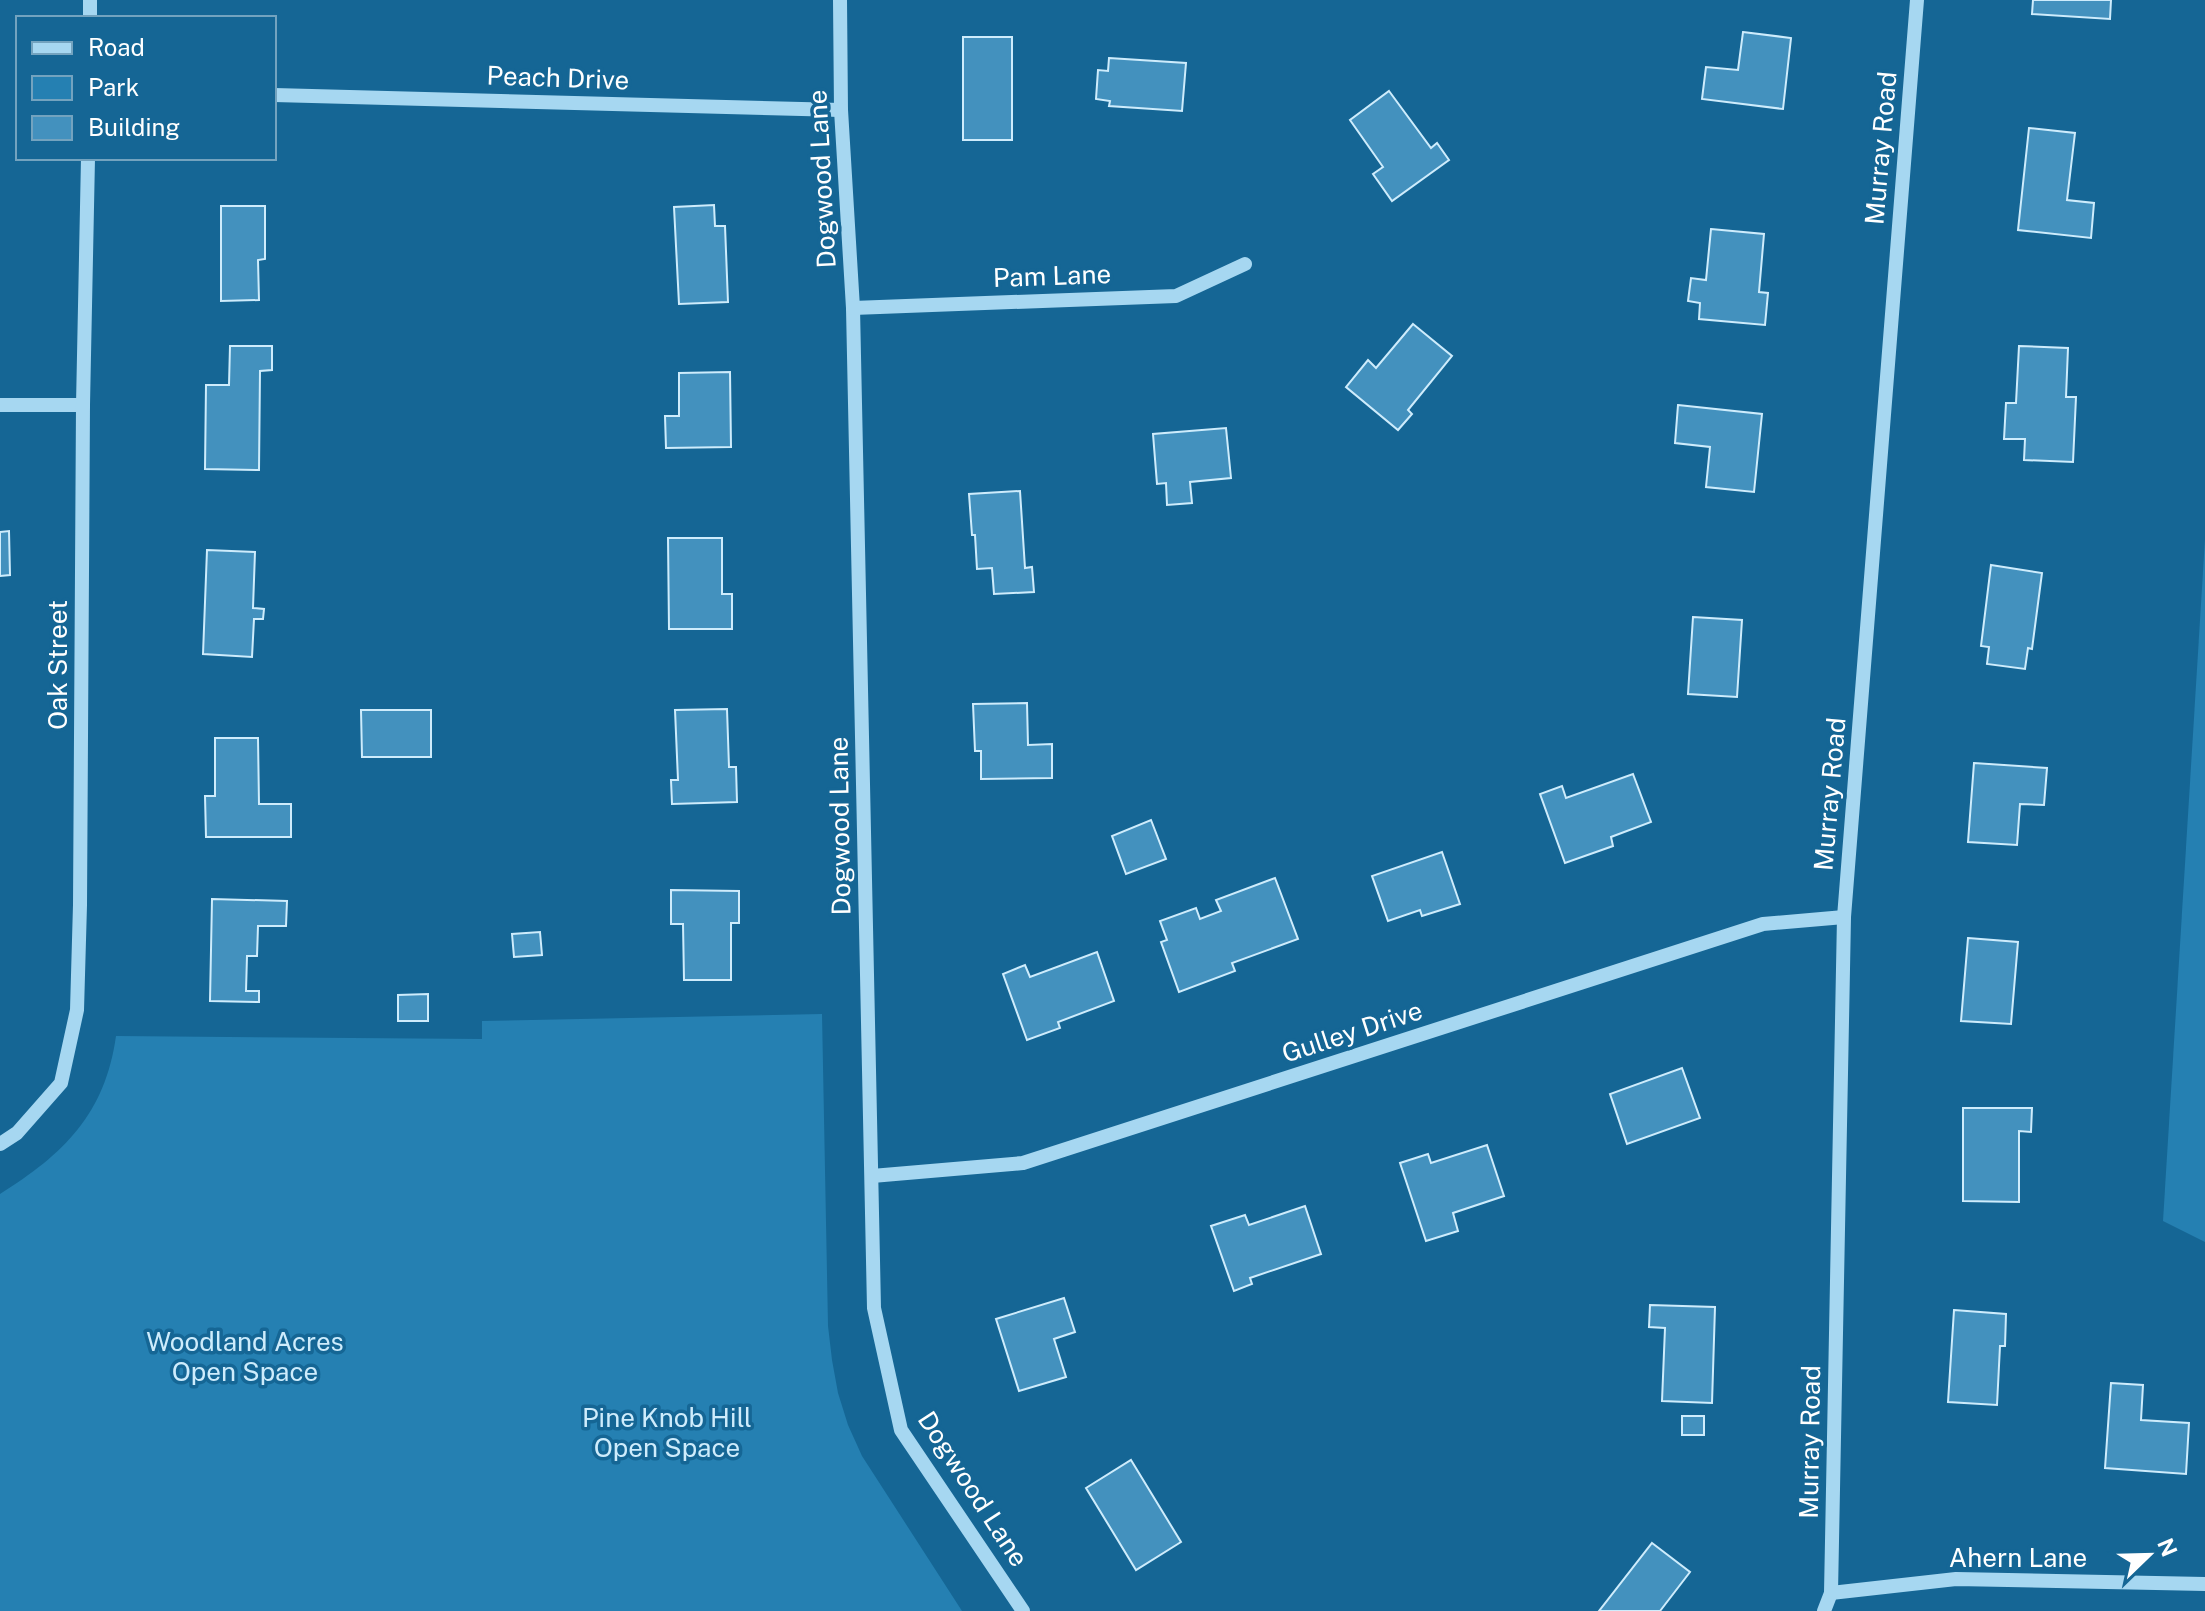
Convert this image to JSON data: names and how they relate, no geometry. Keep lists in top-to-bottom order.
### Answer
{
  "streets": {
    "street": [
      "Peach Drive",
      "Murray Road",
      "Dogwood Lane",
      "Pam Lane",
      "Oak Street",
      "Gulley Drive",
      "Ahern Lane"
    ]
  },
  "crossings": [
    ["Peach Drive", "Dogwood Lane"],
    ["Murray Road", "Gulley Drive"],
    ["Murray Road", "Ahern Lane"],
    ["Dogwood Lane", "Pam Lane"],
    ["Dogwood Lane", "Gulley Drive"]
  ],
  "parks": ["Woodland Acres Open Space", "Pine Knob Hill Open Space"],
  "legend": ["Road", "Park", "Building"],
  "north": "top right"
}
